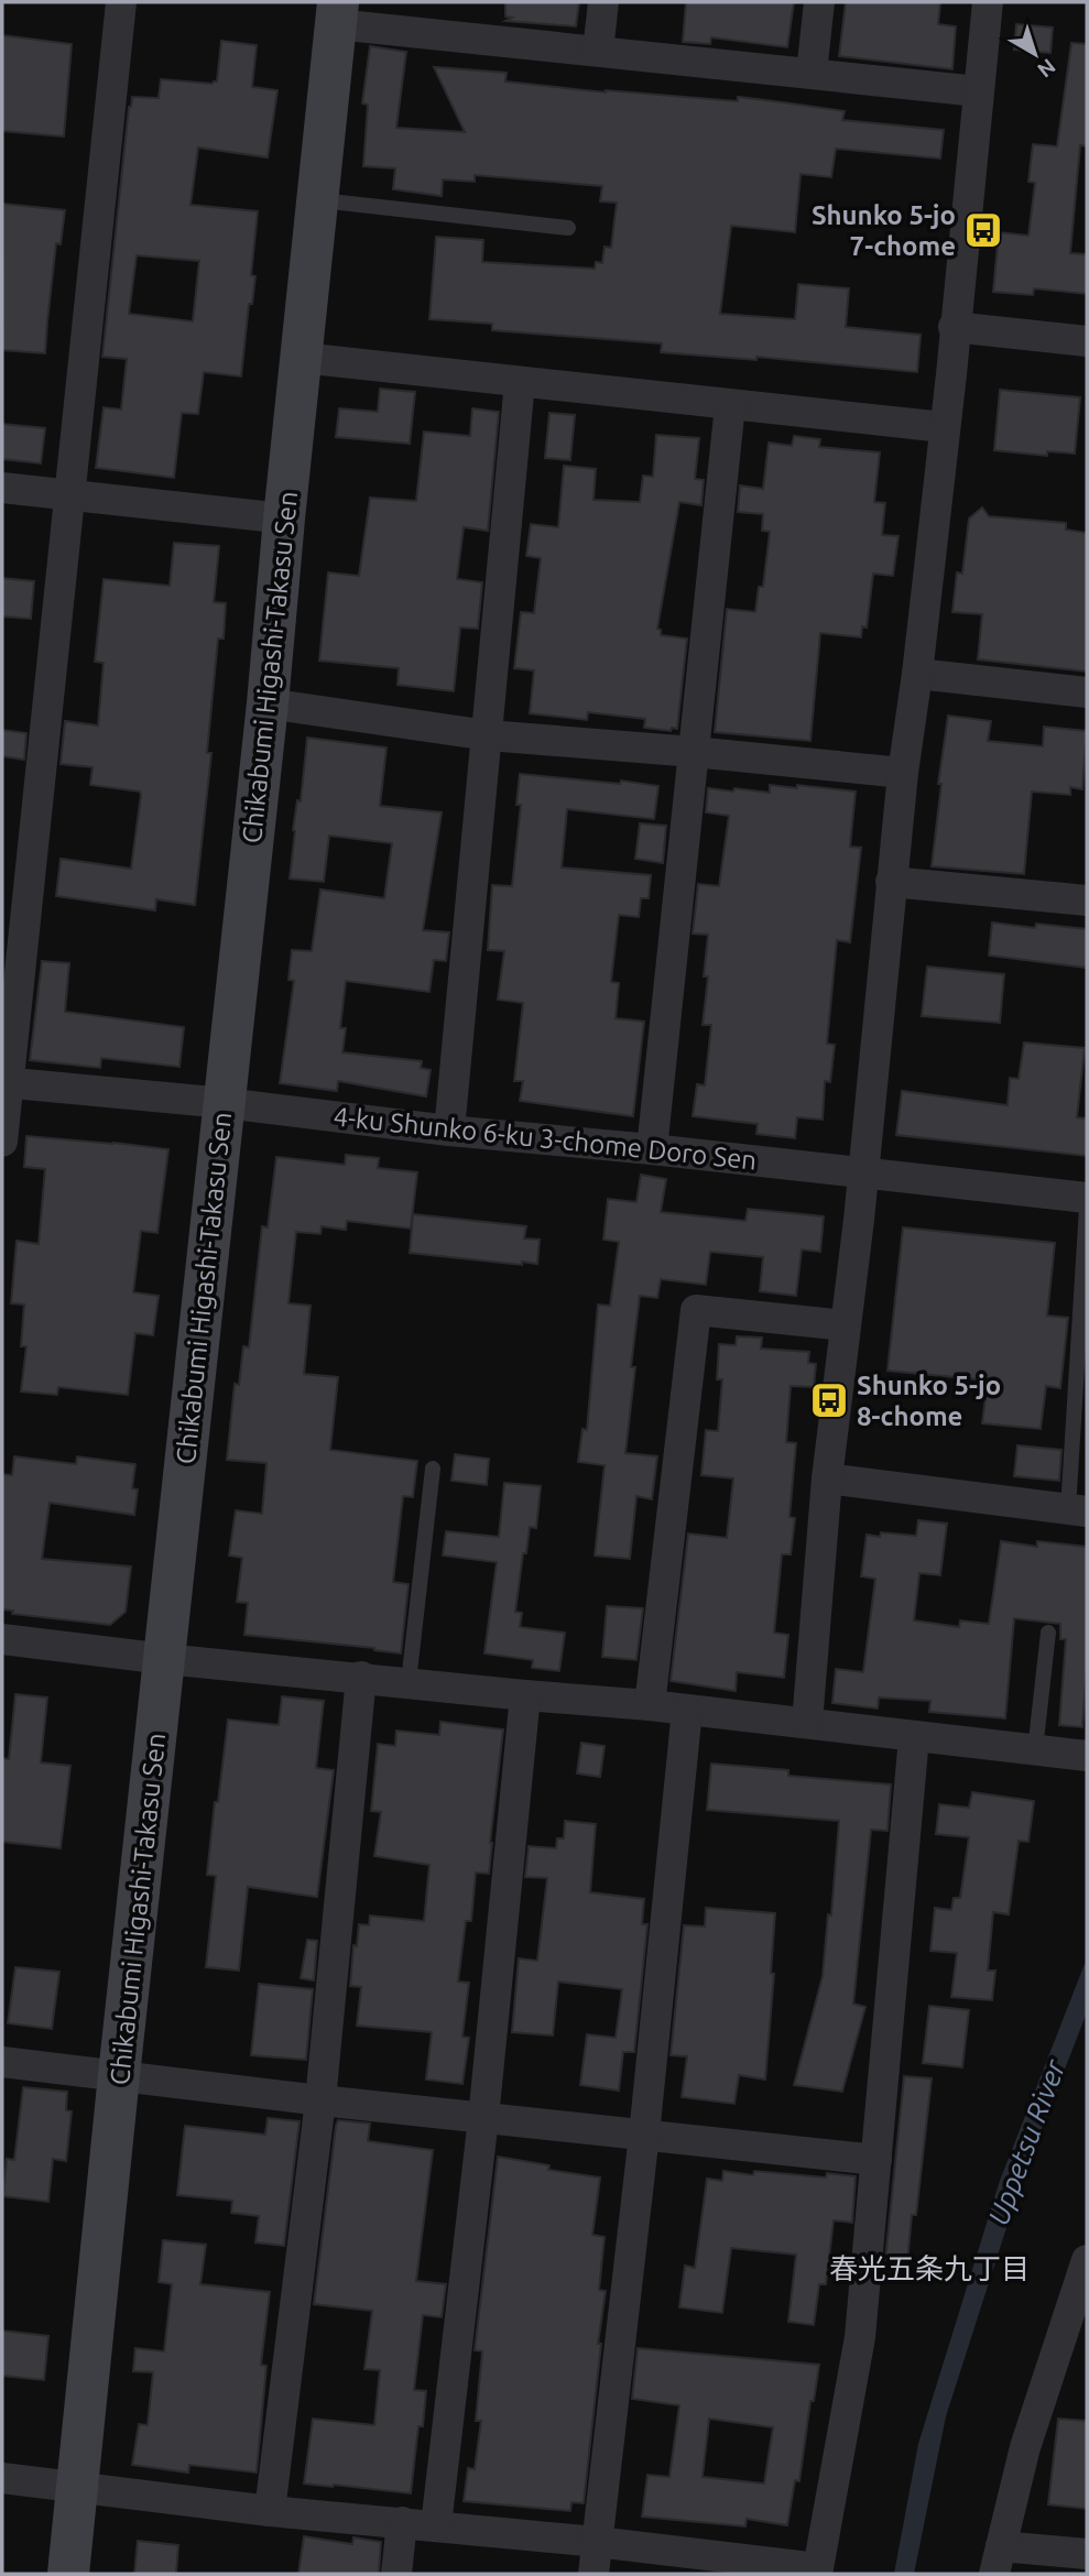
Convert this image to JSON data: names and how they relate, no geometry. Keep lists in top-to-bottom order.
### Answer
{
  "streets": {
    "street": ["Chikabumi Higashi-Takasu Sen", "4-ku Shunko 6-ku 3-chome Doro Sen"]
  },
  "crossings": [
    ["Chikabumi Higashi-Takasu Sen", "4-ku Shunko 6-ku 3-chome Doro Sen"]
  ],
  "districts": ["春光五条九丁目"],
  "water": ["Uppetsu River"],
  "places": {
    "bus stop": ["Shunko 5-jo 7-chome", "Shunko 5-jo 8-chome"]
  },
  "north": "bottom right"
}
